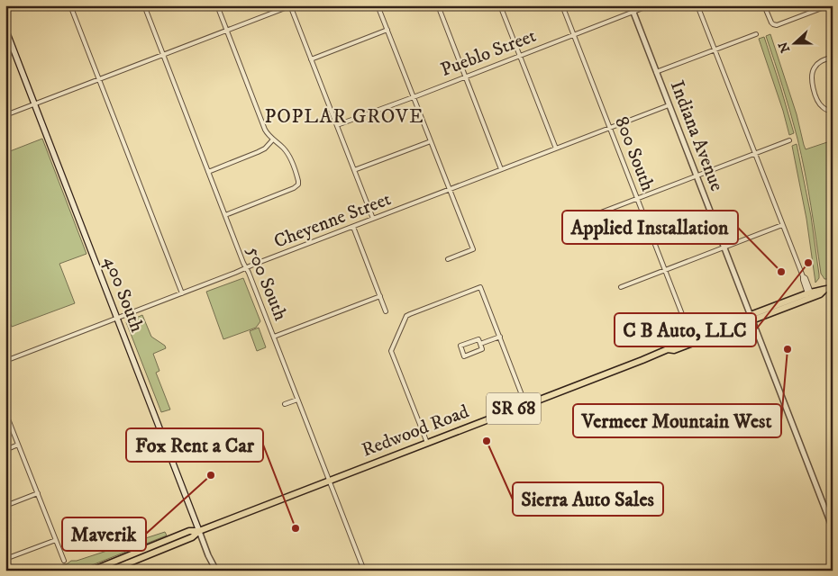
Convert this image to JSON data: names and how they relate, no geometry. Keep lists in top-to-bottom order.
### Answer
{
  "streets": {
    "main road": ["400 South", "SR 68", "Redwood Road"],
    "street": [
      "Pueblo Street",
      "Indiana Avenue",
      "800 South",
      "Cheyenne Street",
      "500 South"
    ]
  },
  "crossings": [
    ["Pueblo Street", "Indiana Avenue"],
    ["Pueblo Street", "800 South"],
    ["Indiana Avenue", "Cheyenne Street"],
    ["Indiana Avenue", "Redwood Road"],
    ["800 South", "Cheyenne Street"],
    ["800 South", "Redwood Road"],
    ["Cheyenne Street", "500 South"],
    ["Cheyenne Street", "400 South"],
    ["500 South", "Redwood Road"],
    ["400 South", "Redwood Road"]
  ],
  "districts": ["POPLAR GROVE"],
  "places": [
    "C B Auto, LLC",
    "Applied Installation",
    "Vermeer Mountain West",
    "Sierra Auto Sales",
    "Maverik",
    "Fox Rent a Car"
  ],
  "north": "left"
}
